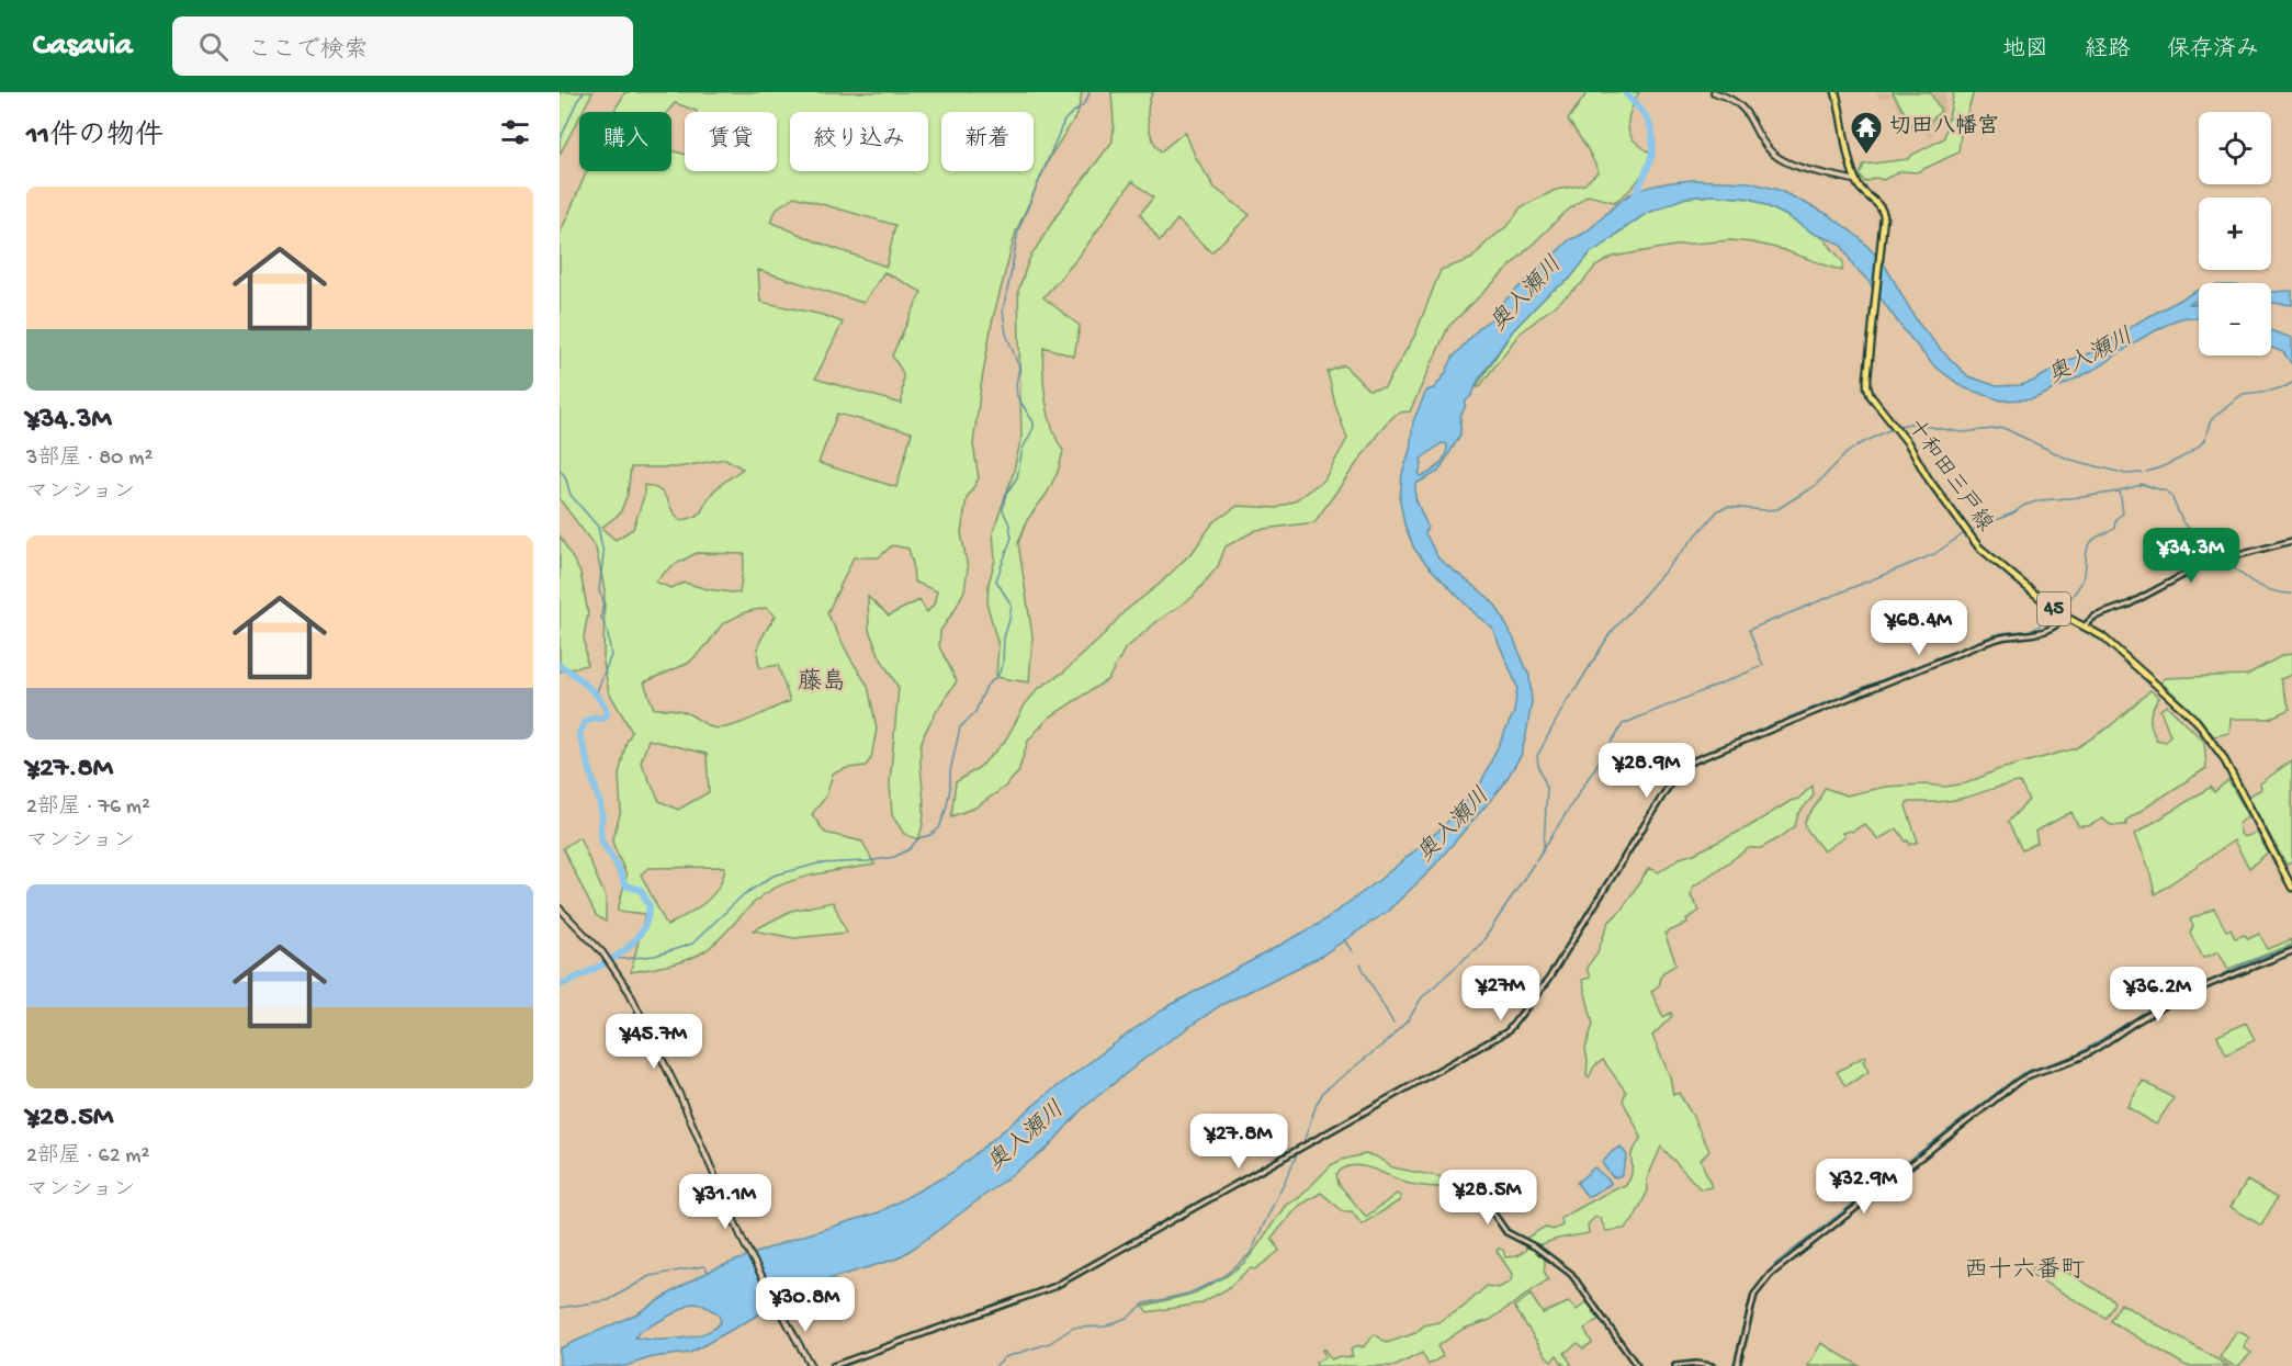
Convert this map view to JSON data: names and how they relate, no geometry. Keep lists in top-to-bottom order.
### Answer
{
  "streets": {
    "main road": ["十和田三戸線", "45"]
  },
  "districts": ["藤島", "西十六番町"],
  "water": ["奥入瀬川"],
  "places": {
    "temple": ["切田八幡宮"]
  },
  "page": {
    "header": "Casavia",
    "search": "ここで検索",
    "nav": ["地図", "経路", "保存済み"],
    "heading": "11件の物件",
    "map_buttons": ["+", "−"],
    "chip": [
      "購入",
      "賃貸",
      "絞り込み",
      "新着"
    ],
    "list": [
      {
        "name": "¥34.3M",
        "note": "3部屋 · 80 m² · マンション"
      },
      {
        "name": "¥27.8M",
        "note": "2部屋 · 76 m² · マンション"
      },
      {
        "name": "¥28.5M",
        "note": "2部屋 · 62 m² · マンション"
      }
    ],
    "price": [
      "¥34.3M",
      "¥68.4M",
      "¥28.9M",
      "¥27M",
      "¥36.2M",
      "¥45.7M",
      "¥27.8M",
      "¥32.9M",
      "¥28.5M",
      "¥31.1M",
      "¥30.8M"
    ]
  }
}
